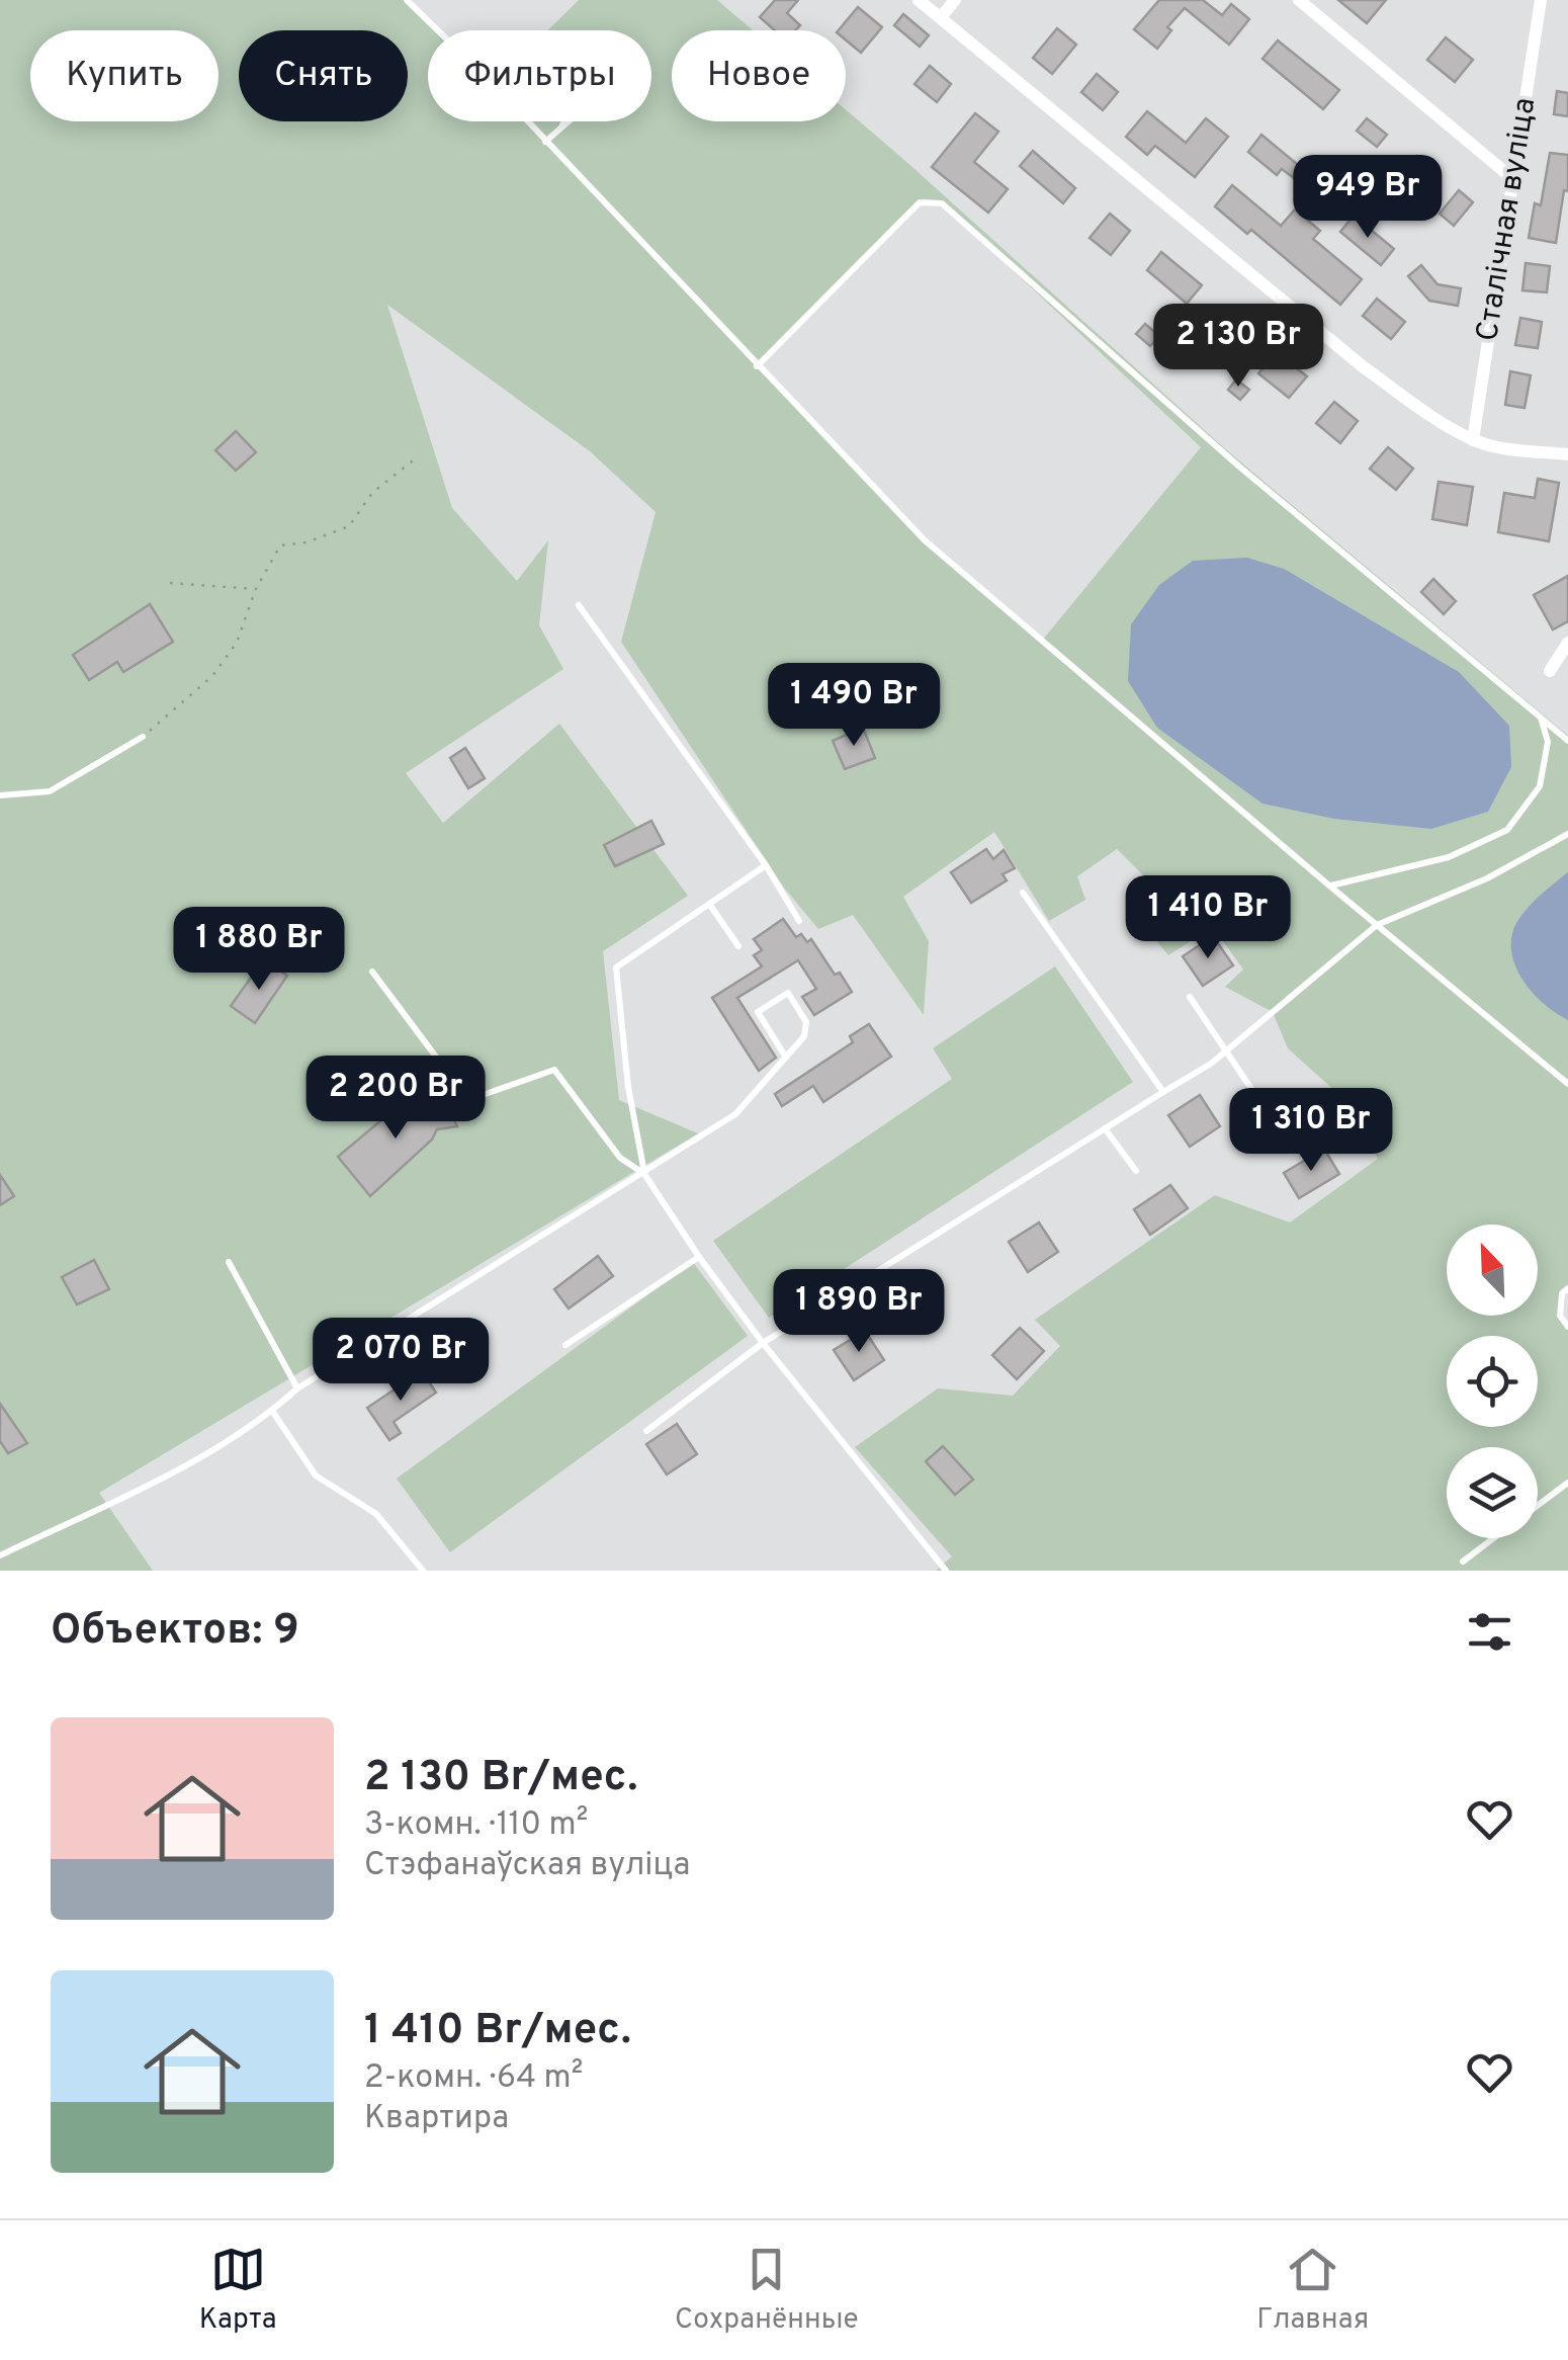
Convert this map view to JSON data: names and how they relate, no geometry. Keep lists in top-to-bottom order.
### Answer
{
  "streets": {
    "street": ["Сталічная вуліца"]
  },
  "north": "top left",
  "page": {
    "chip": [
      "Купить",
      "Снять",
      "Фильтры",
      "Новое"
    ],
    "price": [
      "949 Br",
      "2 130 Br",
      "1 490 Br",
      "1 410 Br",
      "1 880 Br",
      "2 200 Br",
      "1 310 Br",
      "1 890 Br",
      "2 070 Br"
    ],
    "heading": "Объектов: 9",
    "list": [
      {
        "name": "2 130 Br/мес.",
        "note": "3-комн. · 110 m² · Стэфанаўская вуліца"
      },
      {
        "name": "1 410 Br/мес.",
        "note": "2-комн. · 64 m² · Квартира"
      }
    ],
    "tabs": ["Карта", "Сохранённые", "Главная"]
  }
}
